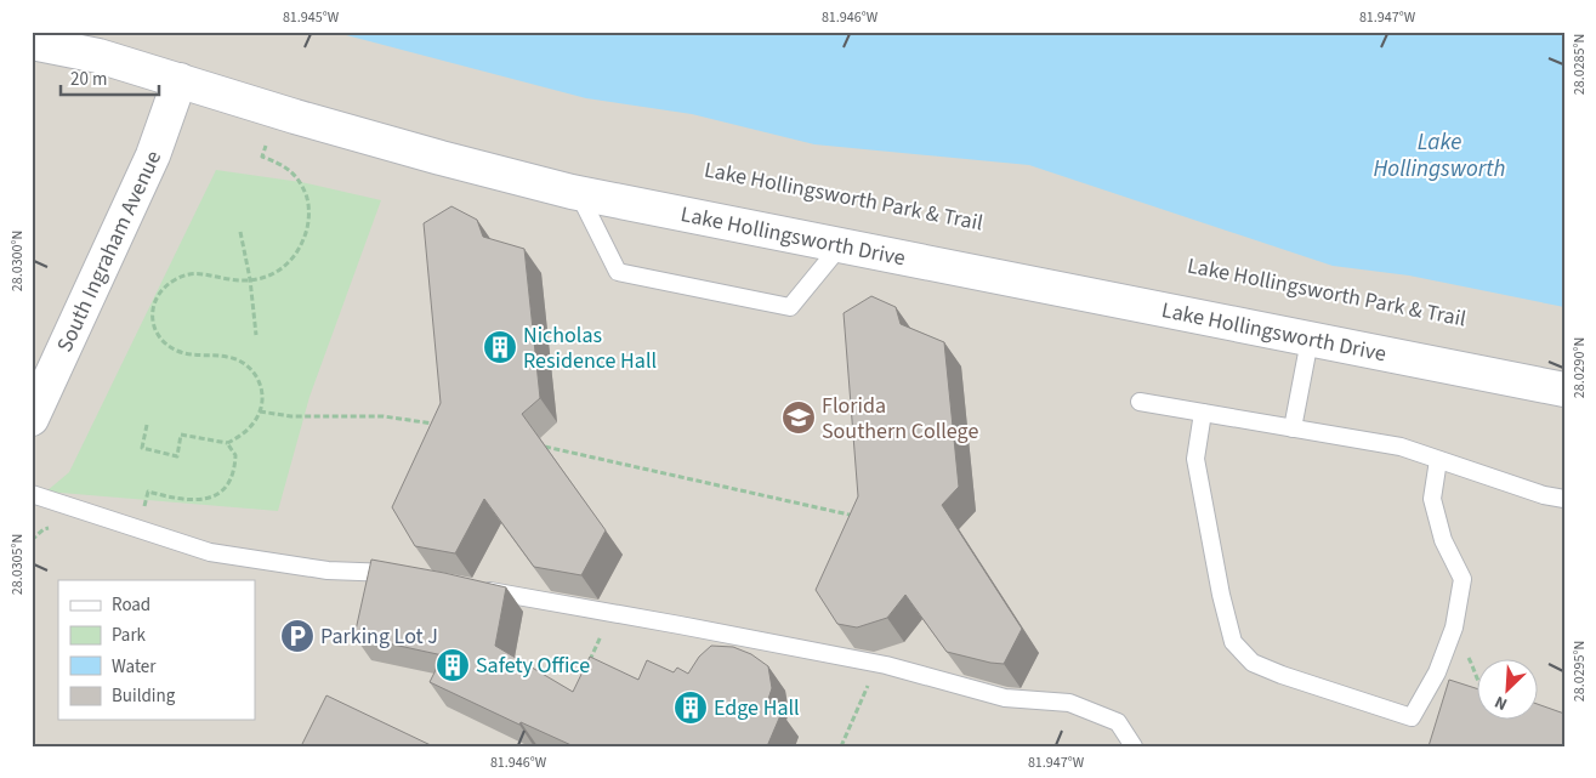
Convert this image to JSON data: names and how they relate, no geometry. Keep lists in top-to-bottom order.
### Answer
{
  "streets": {
    "street": ["Lake Hollingsworth Drive", "South Ingraham Avenue"]
  },
  "crossings": [
    ["Lake Hollingsworth Drive", "South Ingraham Avenue"]
  ],
  "water": ["Lake Hollingsworth"],
  "places": {
    "building": ["Nicholas Residence Hall", "Safety Office", "Edge Hall"],
    "school or university": ["Florida Southern College"],
    "parking": ["Parking Lot J"]
  },
  "legend": [
    "Road",
    "Park",
    "Water",
    "Building"
  ],
  "scale_bar": "20 m",
  "north": "bottom left",
  "coordinates": [
    "81.945°W",
    "81.946°W",
    "81.947°W",
    "28.0285°N",
    "28.0300°N",
    "28.0290°N",
    "28.0305°N",
    "28.0295°N"
  ]
}
